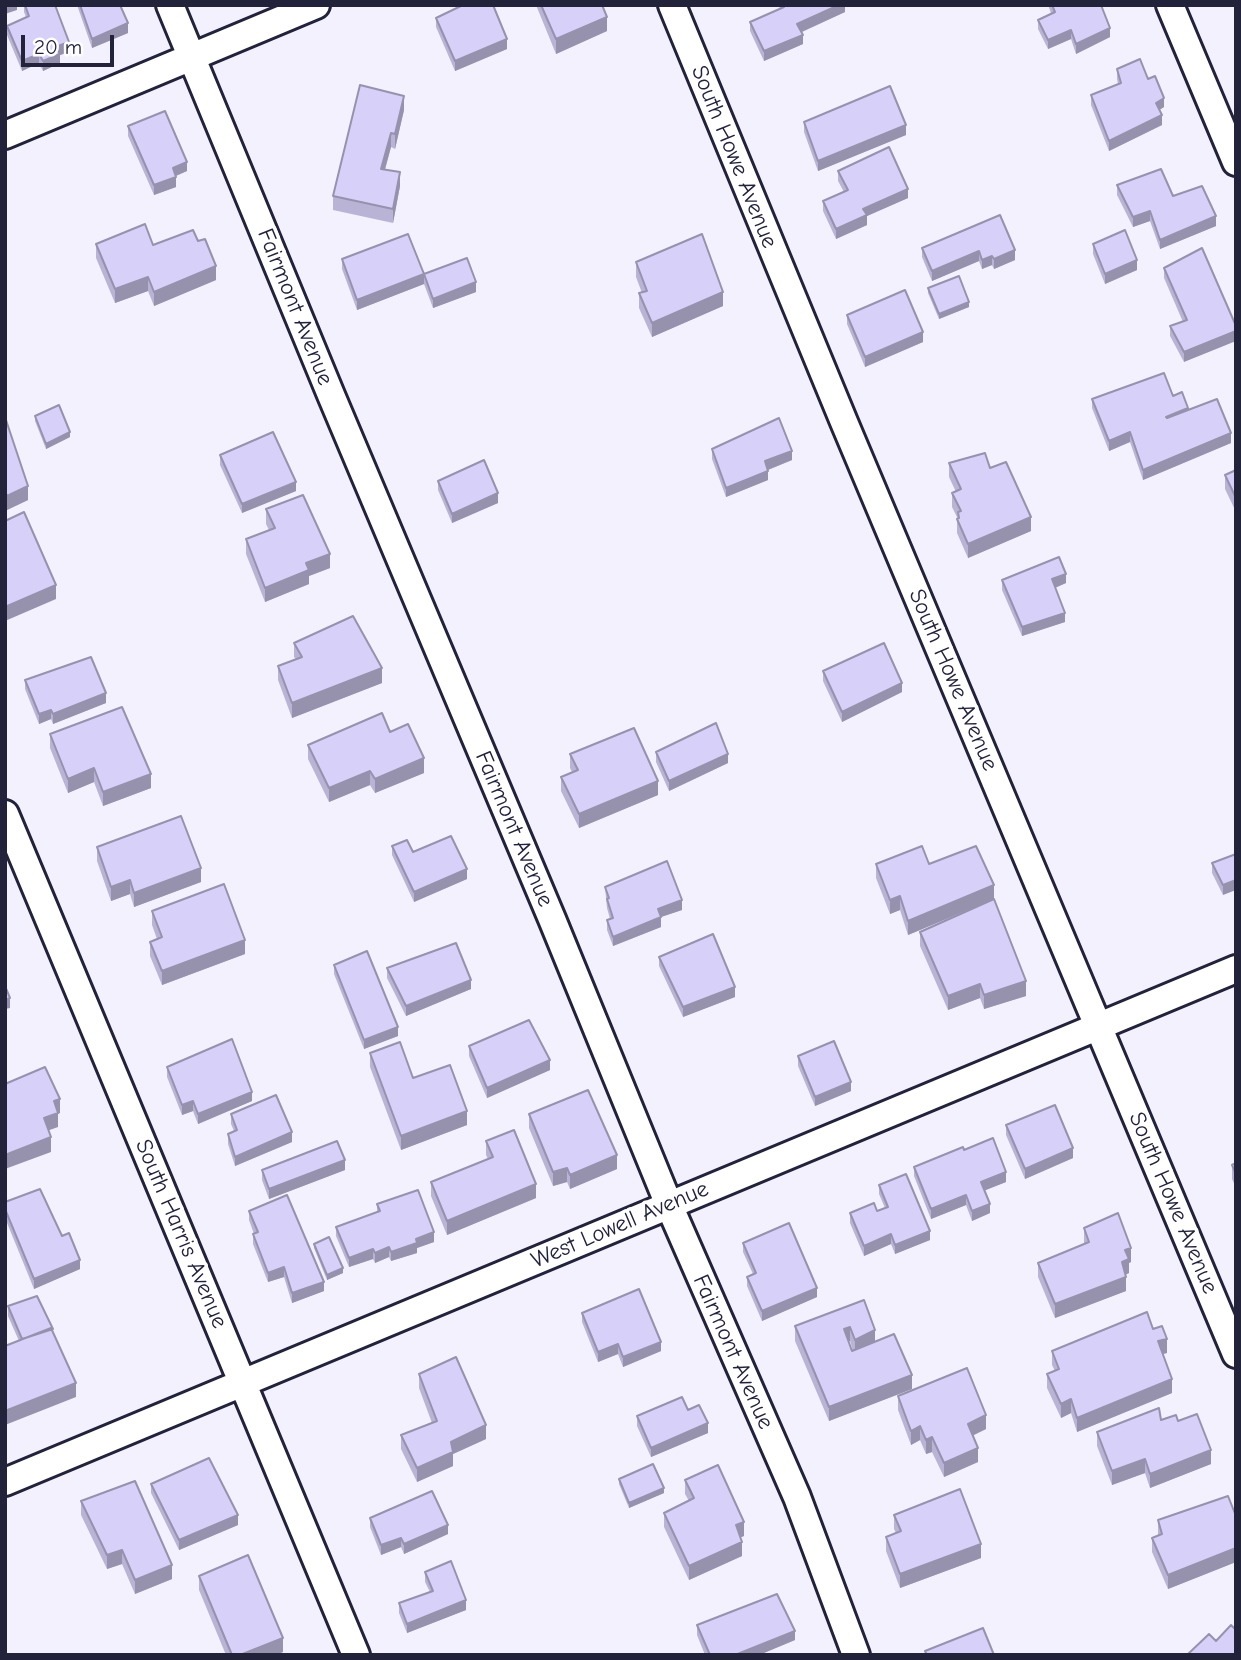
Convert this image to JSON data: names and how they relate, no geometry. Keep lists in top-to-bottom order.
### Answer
{
  "streets": {
    "street": [
      "South Howe Avenue",
      "Fairmont Avenue",
      "West Lowell Avenue",
      "South Harris Avenue"
    ]
  },
  "crossings": [
    ["South Howe Avenue", "West Lowell Avenue"],
    ["Fairmont Avenue", "West Lowell Avenue"],
    ["West Lowell Avenue", "South Harris Avenue"]
  ],
  "scale_bar": "20 m"
}
